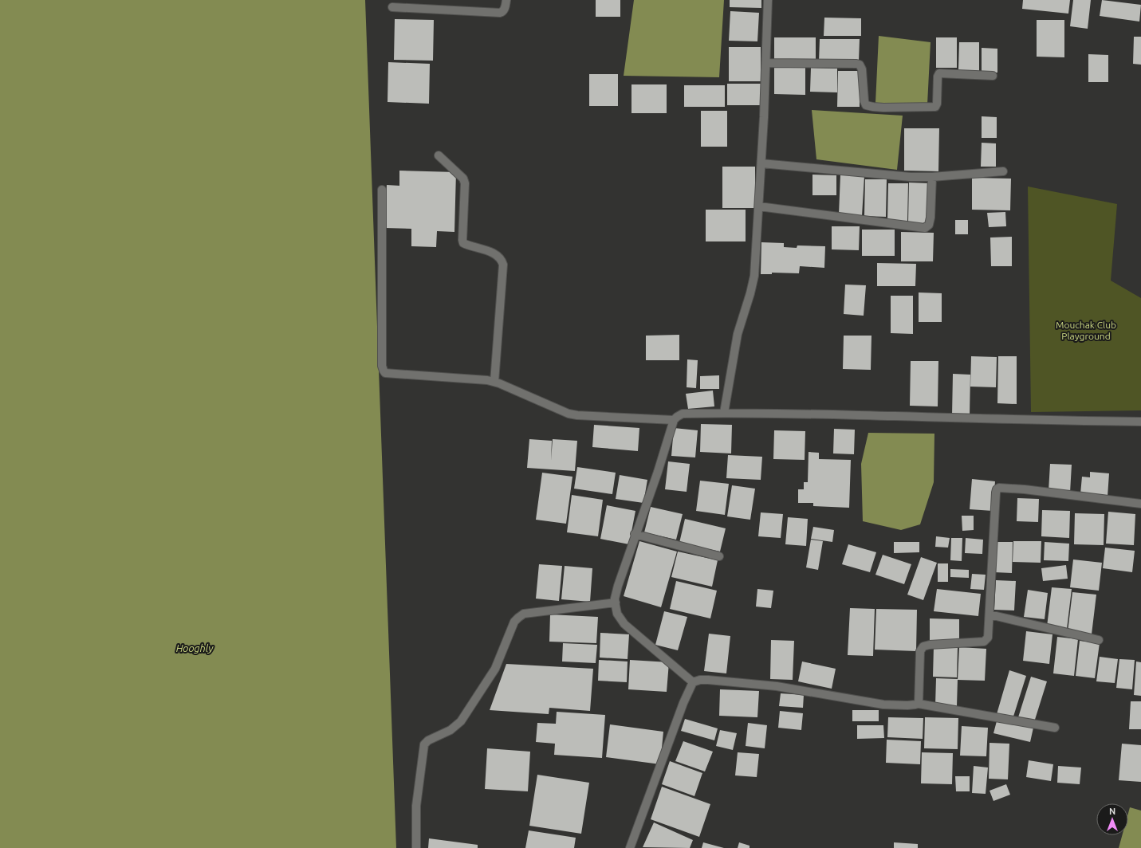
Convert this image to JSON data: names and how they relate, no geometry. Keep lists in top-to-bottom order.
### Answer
{
  "water": ["Hooghly"],
  "parks": ["Mouchak Club Playground"],
  "north": "top"
}
